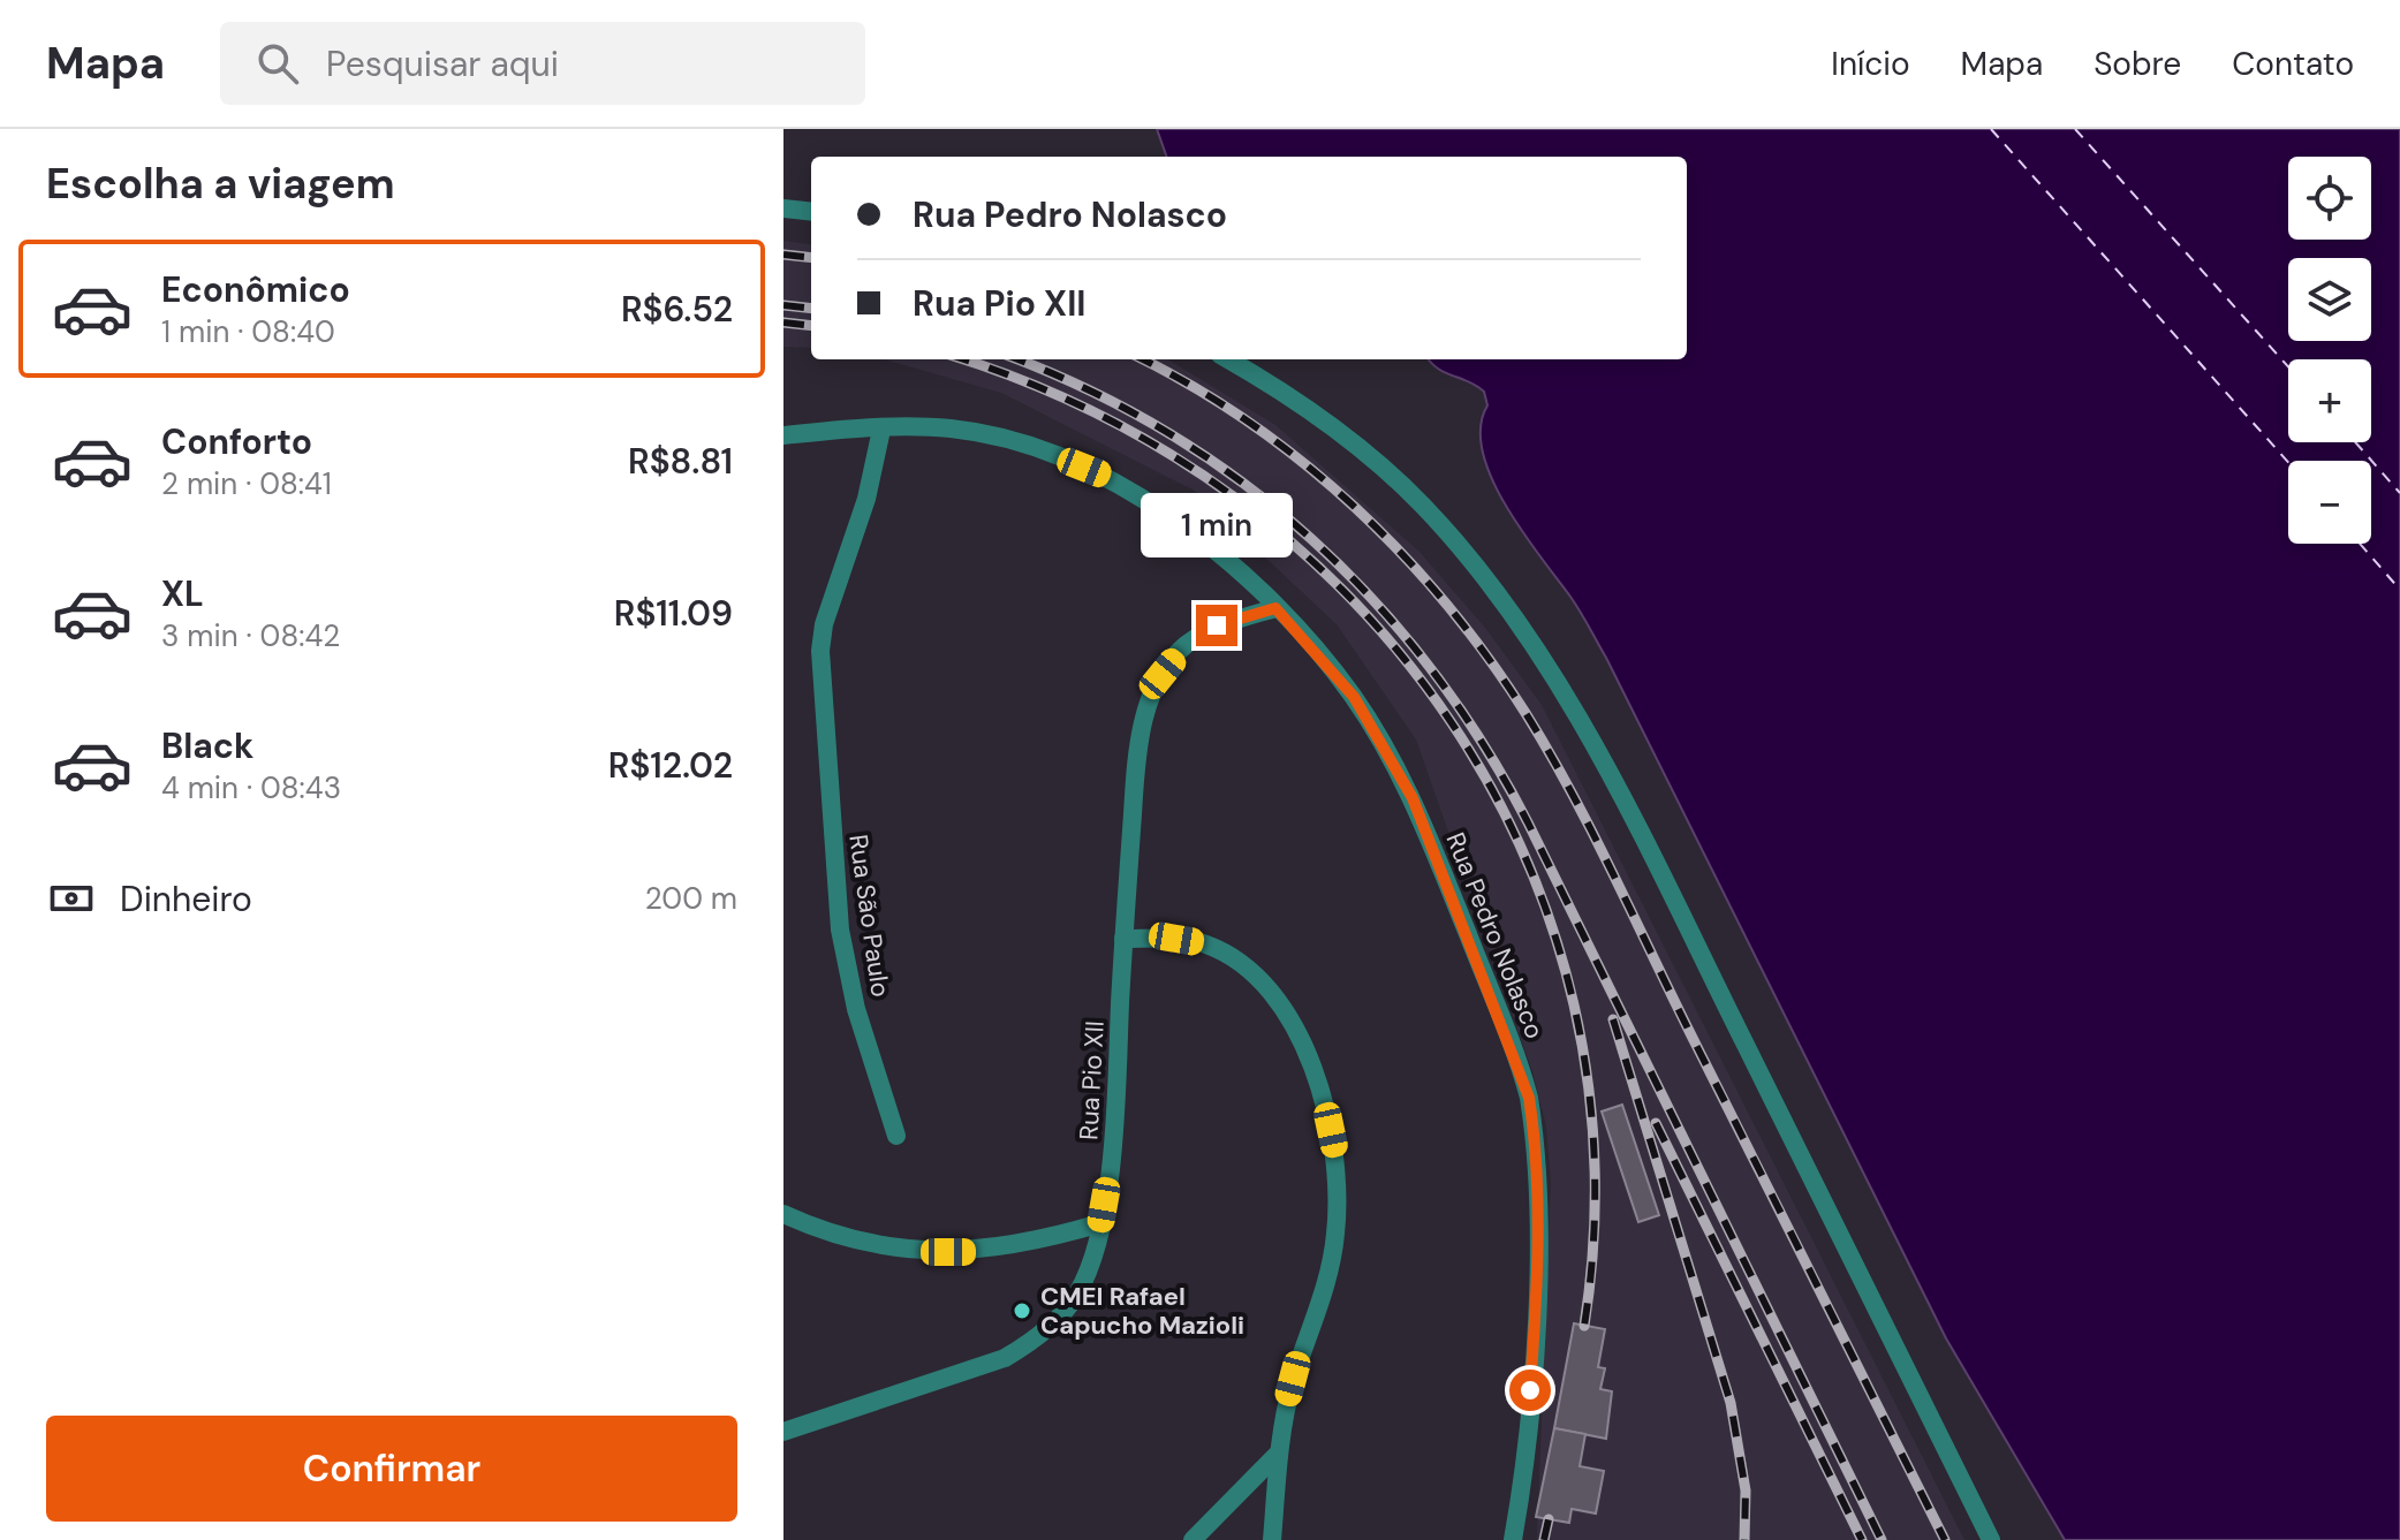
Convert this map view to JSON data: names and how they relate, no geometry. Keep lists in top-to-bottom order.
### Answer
{
  "streets": {
    "street": ["Rua São Paulo", "Rua Pedro Nolasco", "Rua Pio XII"]
  },
  "crossings": [
    ["Rua São Paulo", "Rua Pedro Nolasco"],
    ["Rua Pedro Nolasco", "Rua Pio XII"]
  ],
  "places": ["CMEI Rafael Capucho Mazioli"],
  "page": {
    "header": "Mapa",
    "search": "Pesquisar aqui",
    "nav": [
      "Início",
      "Mapa",
      "Sobre",
      "Contato"
    ],
    "heading": "Escolha a viagem",
    "map_buttons": ["+", "−"],
    "banner": ["Rua Pedro Nolasco", "Rua Pio XII"],
    "list": [
      {
        "name": "Econômico",
        "note": "1 min · 08:40",
        "value": "R$6.52"
      },
      {
        "name": "Conforto",
        "note": "2 min · 08:41",
        "value": "R$8.81"
      },
      {
        "name": "XL",
        "note": "3 min · 08:42",
        "value": "R$11.09"
      },
      {
        "name": "Black",
        "note": "4 min · 08:43",
        "value": "R$12.02"
      }
    ],
    "bubble": "1 min",
    "pay": ["Dinheiro", "200 m"],
    "buttons": "Confirmar"
  }
}
